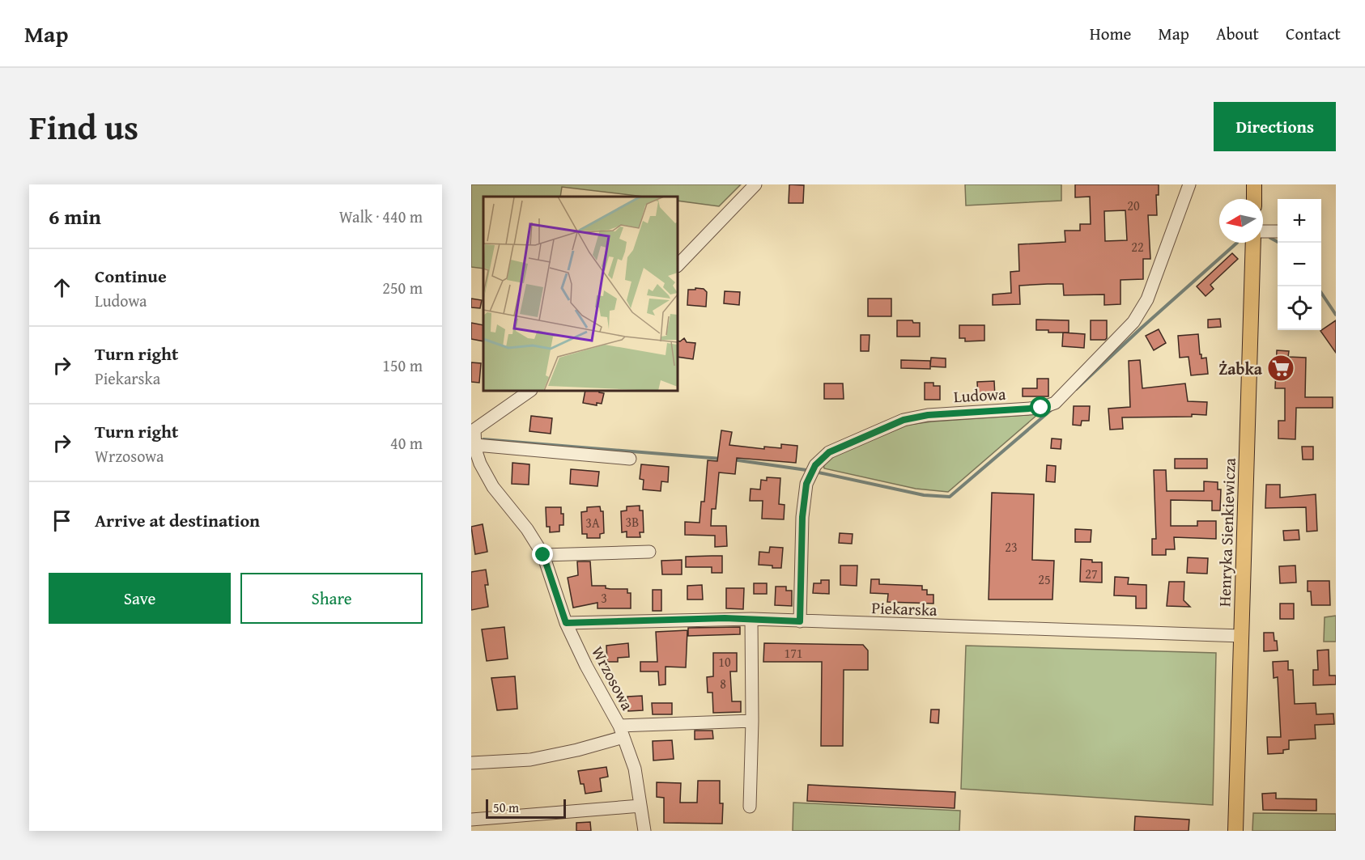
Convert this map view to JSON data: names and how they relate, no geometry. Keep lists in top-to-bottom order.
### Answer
{
  "streets": {
    "main road": ["Henryka Sienkiewicza"],
    "street": ["Ludowa", "Piekarska", "Wrzosowa"]
  },
  "crossings": [
    ["Ludowa", "Piekarska"],
    ["Henryka Sienkiewicza", "Piekarska"],
    ["Piekarska", "Wrzosowa"]
  ],
  "places": {
    "supermarket": ["Żabka"]
  },
  "house_numbers": [
    "20",
    "22",
    "3B",
    "3A",
    "23",
    "27",
    "25",
    "3",
    "171",
    "10",
    "8"
  ],
  "scale_bar": "50 m",
  "north": "left",
  "page": {
    "header": "Map",
    "nav": [
      "Home",
      "Map",
      "About",
      "Contact"
    ],
    "title": "Find us",
    "buttons": [
      "Directions",
      ["Save", "Share"]
    ],
    "heading": ["6 min", "Walk · 440 m"],
    "map_buttons": ["+", "−"],
    "list": [
      ["Continue", "Ludowa", "250 m"],
      ["Turn right", "Piekarska", "150 m"],
      ["Turn right", "Wrzosowa", "40 m"],
      "Arrive at destination"
    ],
    "scale": "50 m"
  }
}
